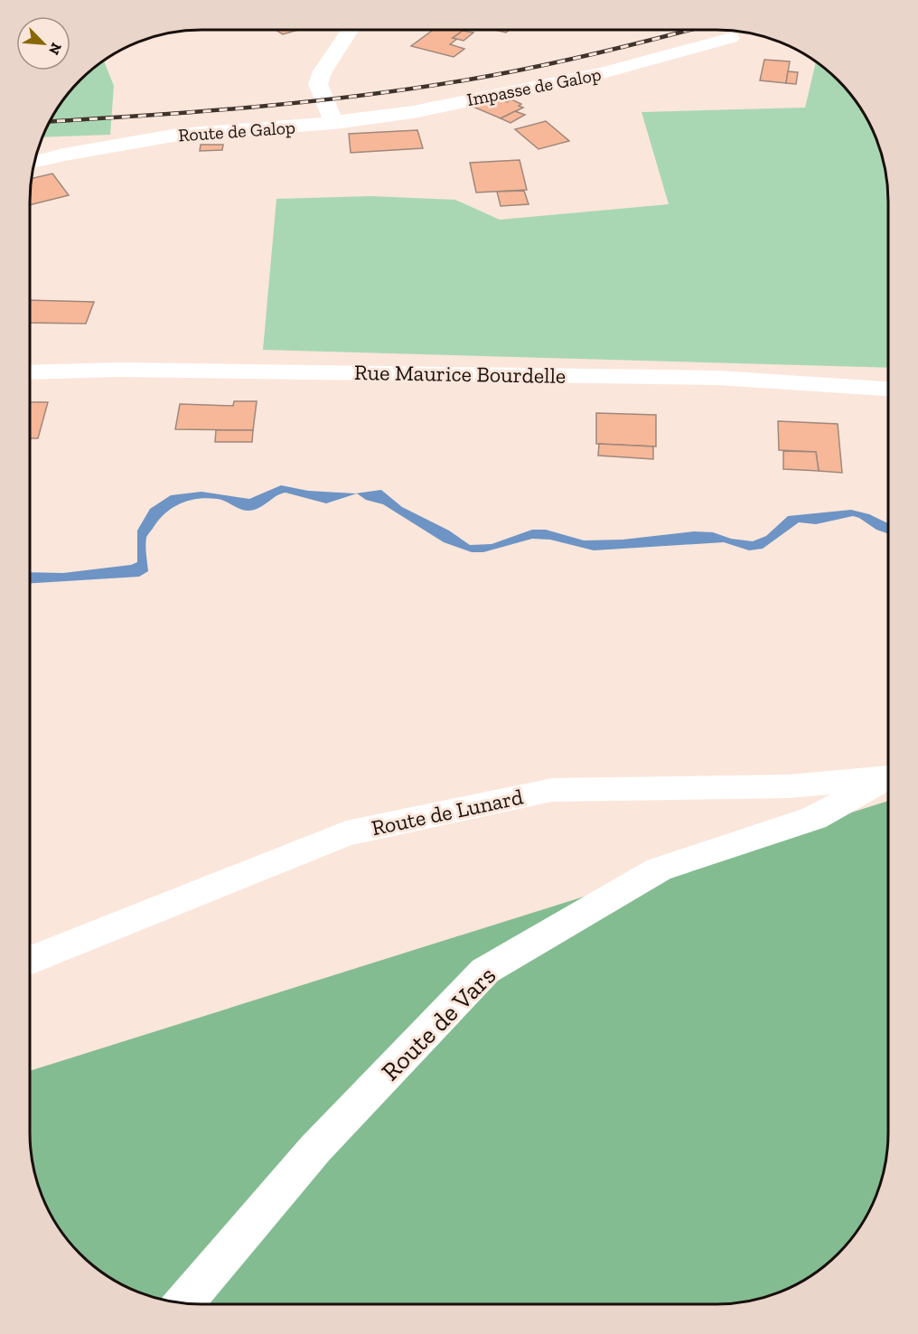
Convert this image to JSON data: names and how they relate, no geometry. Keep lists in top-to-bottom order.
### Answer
{
  "streets": {
    "street": [
      "Impasse de Galop",
      "Route de Galop",
      "Rue Maurice Bourdelle",
      "Route de Lunard",
      "Route de Vars"
    ]
  },
  "crossings": [
    ["Impasse de Galop", "Route de Galop"]
  ],
  "north": "bottom right"
}
